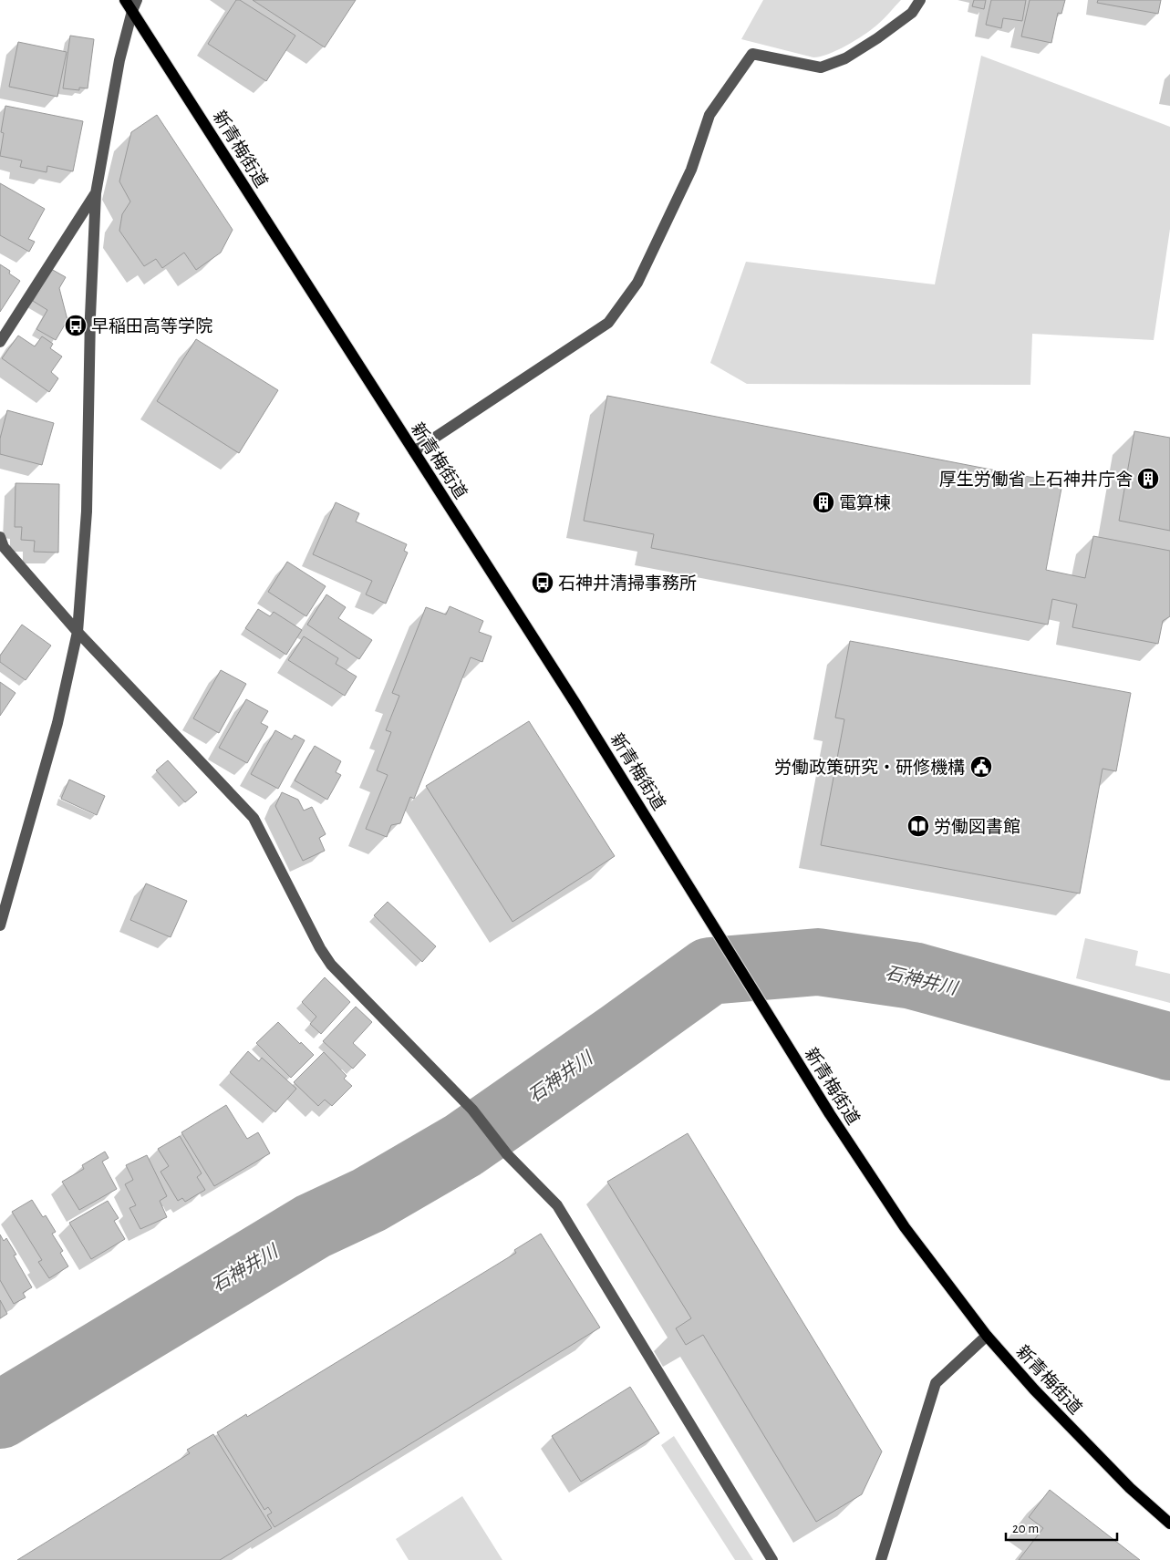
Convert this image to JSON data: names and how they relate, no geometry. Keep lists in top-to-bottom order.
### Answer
{
  "streets": {
    "main road": ["新青梅街道"]
  },
  "water": ["石神井川"],
  "places": {
    "bus stop": ["早稲田高等学院", "石神井清掃事務所"],
    "building": ["厚生労働省 上石神井庁舎", "電算棟"],
    "public building": ["労働政策研究・研修機構"],
    "library": ["労働図書館"]
  },
  "scale_bar": "20 m"
}
